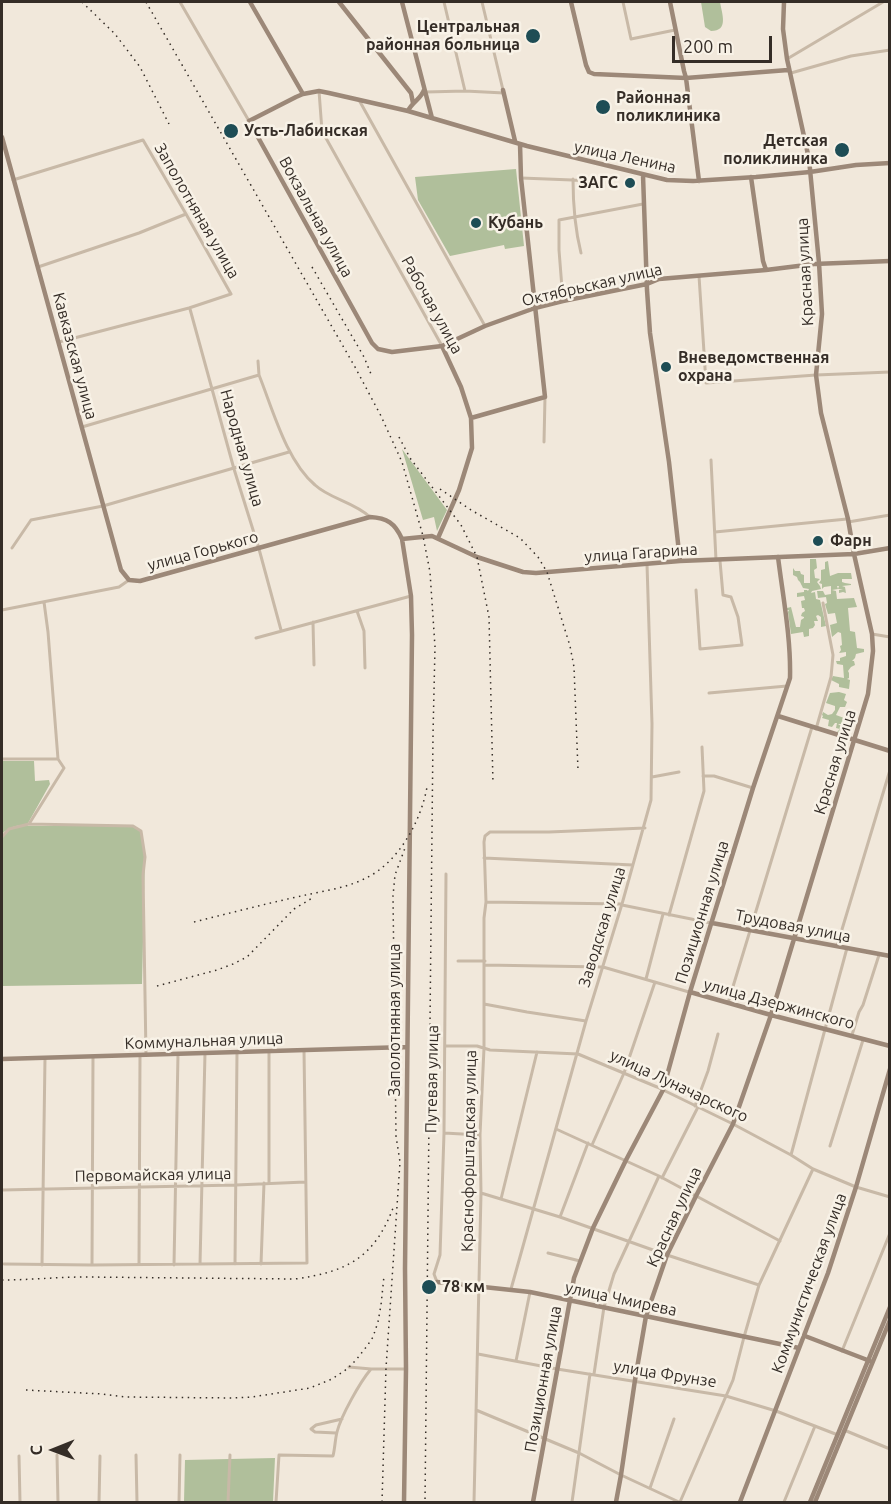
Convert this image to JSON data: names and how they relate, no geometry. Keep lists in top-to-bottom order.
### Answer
{
  "streets": {
    "street": [
      "улица Ленина",
      "Заполотняная улица",
      "Вокзальная улица",
      "Красная улица",
      "Октябрьская улица",
      "Рабочая улица",
      "Кавказская улица",
      "Народная улица",
      "улица Горького",
      "улица Гагарина",
      "Позиционная улица",
      "Трудовая улица",
      "Заводская улица",
      "улица Дзержинского",
      "Коммунальная улица",
      "Путевая улица",
      "улица Луначарского",
      "Краснофорштадская улица",
      "Первомайская улица",
      "Коммунистическая улица",
      "улица Чмирева",
      "улица Фрунзе"
    ]
  },
  "crossings": [
    ["улица Ленина", "Красная улица"],
    ["Заполотняная улица", "Кавказская улица"],
    ["Заполотняная улица", "Народная улица"],
    ["Заполотняная улица", "улица Гагарина"],
    ["Заполотняная улица", "Коммунальная улица"],
    ["Вокзальная улица", "Октябрьская улица"],
    ["Красная улица", "Октябрьская улица"],
    ["Красная улица", "улица Гагарина"],
    ["Красная улица", "Трудовая улица"],
    ["Красная улица", "улица Дзержинского"],
    ["Красная улица", "улица Луначарского"],
    ["Красная улица", "улица Чмирева"],
    ["Красная улица", "улица Фрунзе"],
    ["Октябрьская улица", "Рабочая улица"],
    ["Рабочая улица", "улица Гагарина"],
    ["Кавказская улица", "улица Горького"],
    ["Народная улица", "улица Горького"],
    ["улица Гагарина", "Позиционная улица"],
    ["улица Гагарина", "Заводская улица"],
    ["Позиционная улица", "Трудовая улица"],
    ["Позиционная улица", "улица Дзержинского"],
    ["Позиционная улица", "улица Луначарского"],
    ["Позиционная улица", "улица Чмирева"],
    ["Позиционная улица", "улица Фрунзе"],
    ["Трудовая улица", "Заводская улица"],
    ["Трудовая улица", "Краснофорштадская улица"],
    ["Заводская улица", "улица Дзержинского"],
    ["Заводская улица", "улица Луначарского"],
    ["Заводская улица", "Краснофорштадская улица"],
    ["Заводская улица", "улица Чмирева"],
    ["улица Дзержинского", "Краснофорштадская улица"],
    ["Путевая улица", "улица Луначарского"],
    ["Путевая улица", "улица Чмирева"],
    ["улица Луначарского", "Краснофорштадская улица"],
    ["улица Луначарского", "Коммунистическая улица"],
    ["Краснофорштадская улица", "улица Чмирева"],
    ["Краснофорштадская улица", "улица Фрунзе"],
    ["Коммунистическая улица", "улица Чмирева"],
    ["Коммунистическая улица", "улица Фрунзе"]
  ],
  "places": [
    "Центральная районная больница",
    "Районная поликлиника",
    "Усть-Лабинская",
    "Детская поликлиника",
    "ЗАГС",
    "Кубань",
    "Вневедомственная охрана",
    "Фарн",
    "78 км"
  ],
  "scale_bar": "200 m",
  "north": "left"
}
